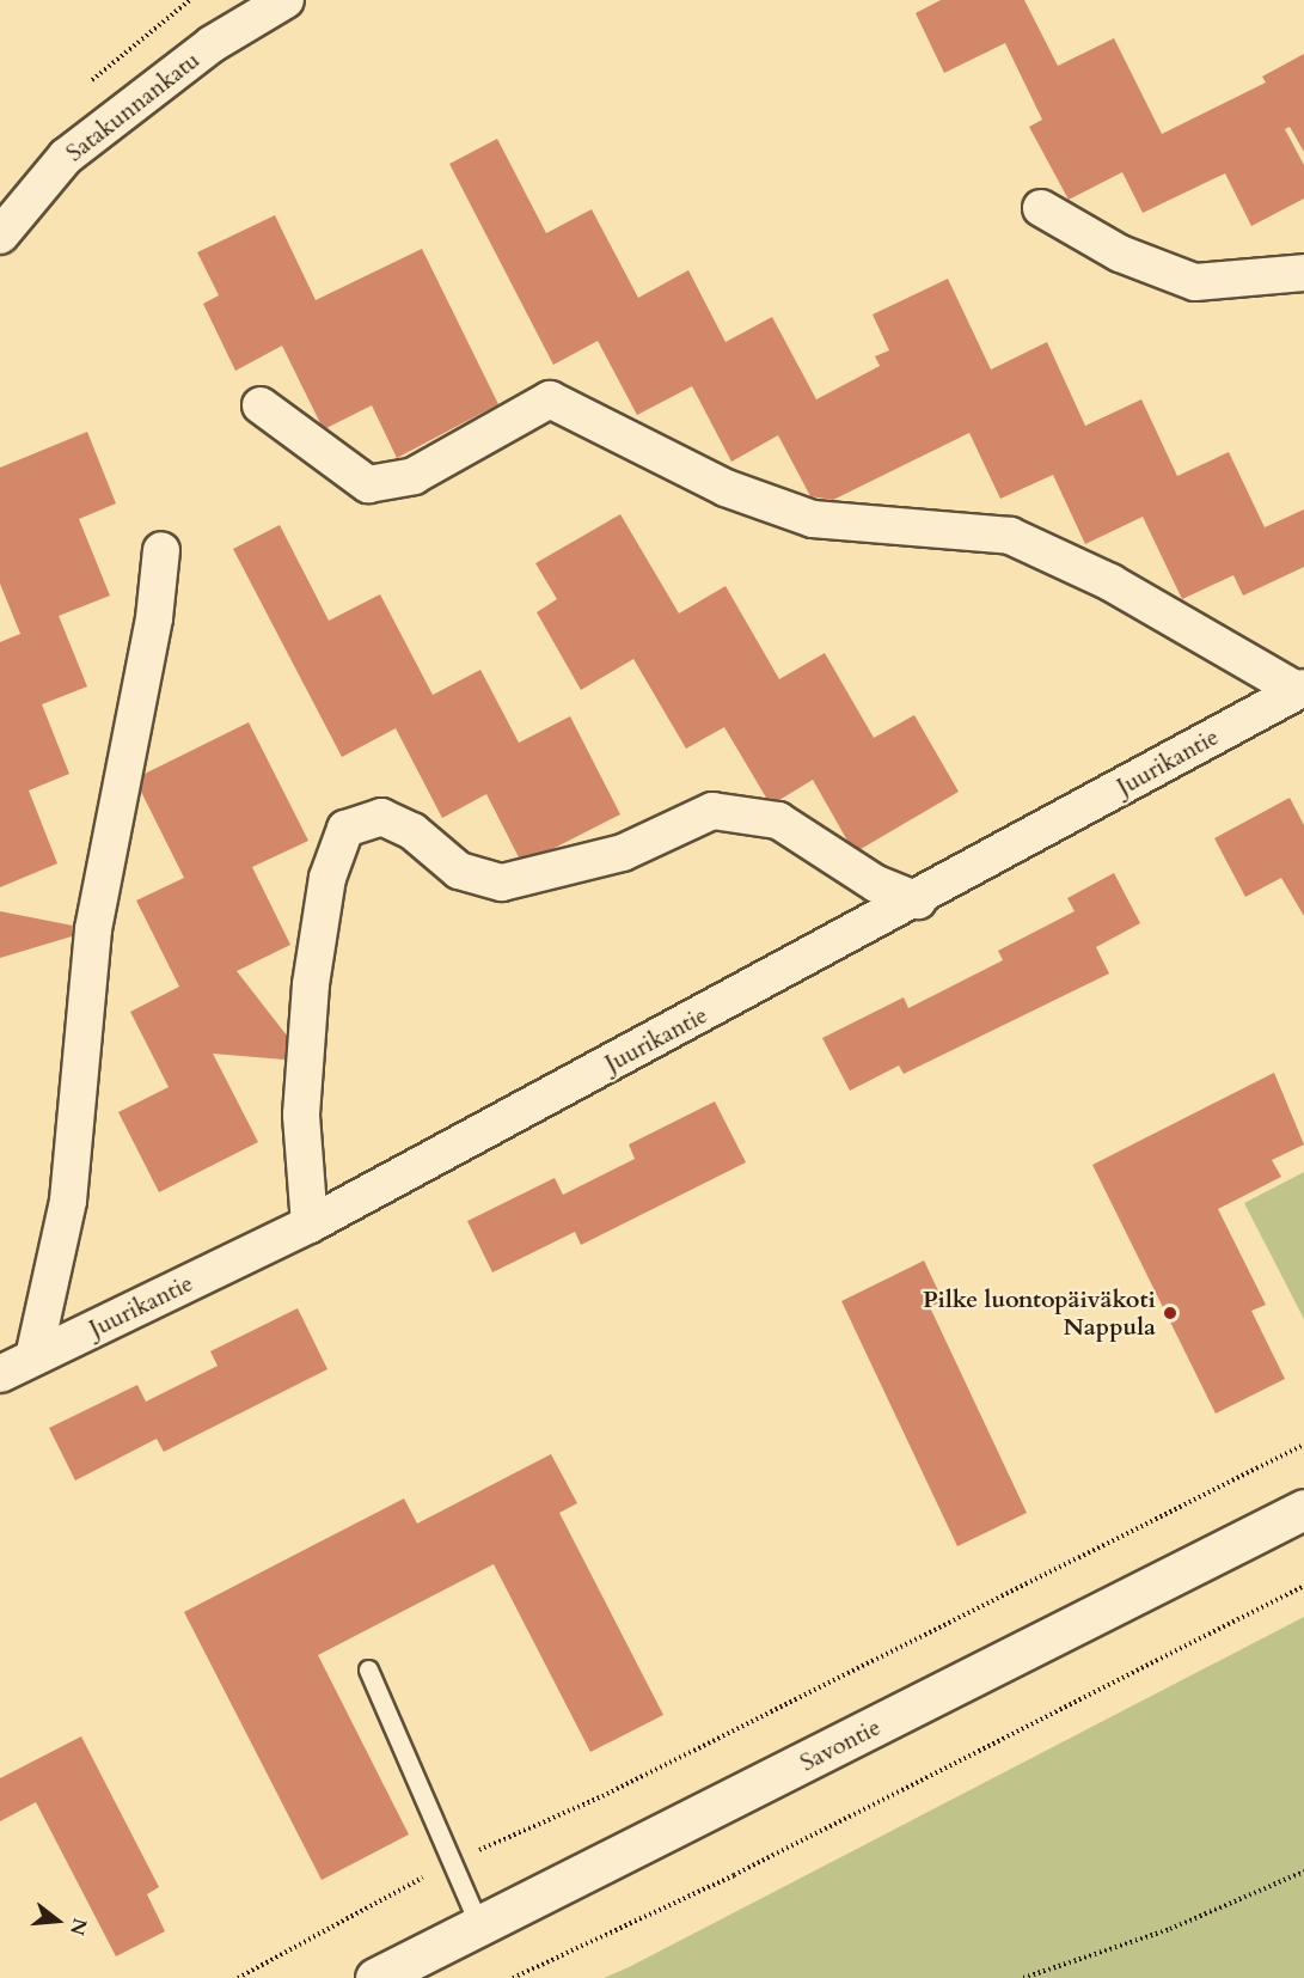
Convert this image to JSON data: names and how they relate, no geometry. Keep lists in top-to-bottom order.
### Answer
{
  "streets": {
    "street": ["Satakunnankatu", "Juurikantie", "Savontie"]
  },
  "places": ["Pilke luontopäiväkoti Nappula"],
  "north": "right"
}
